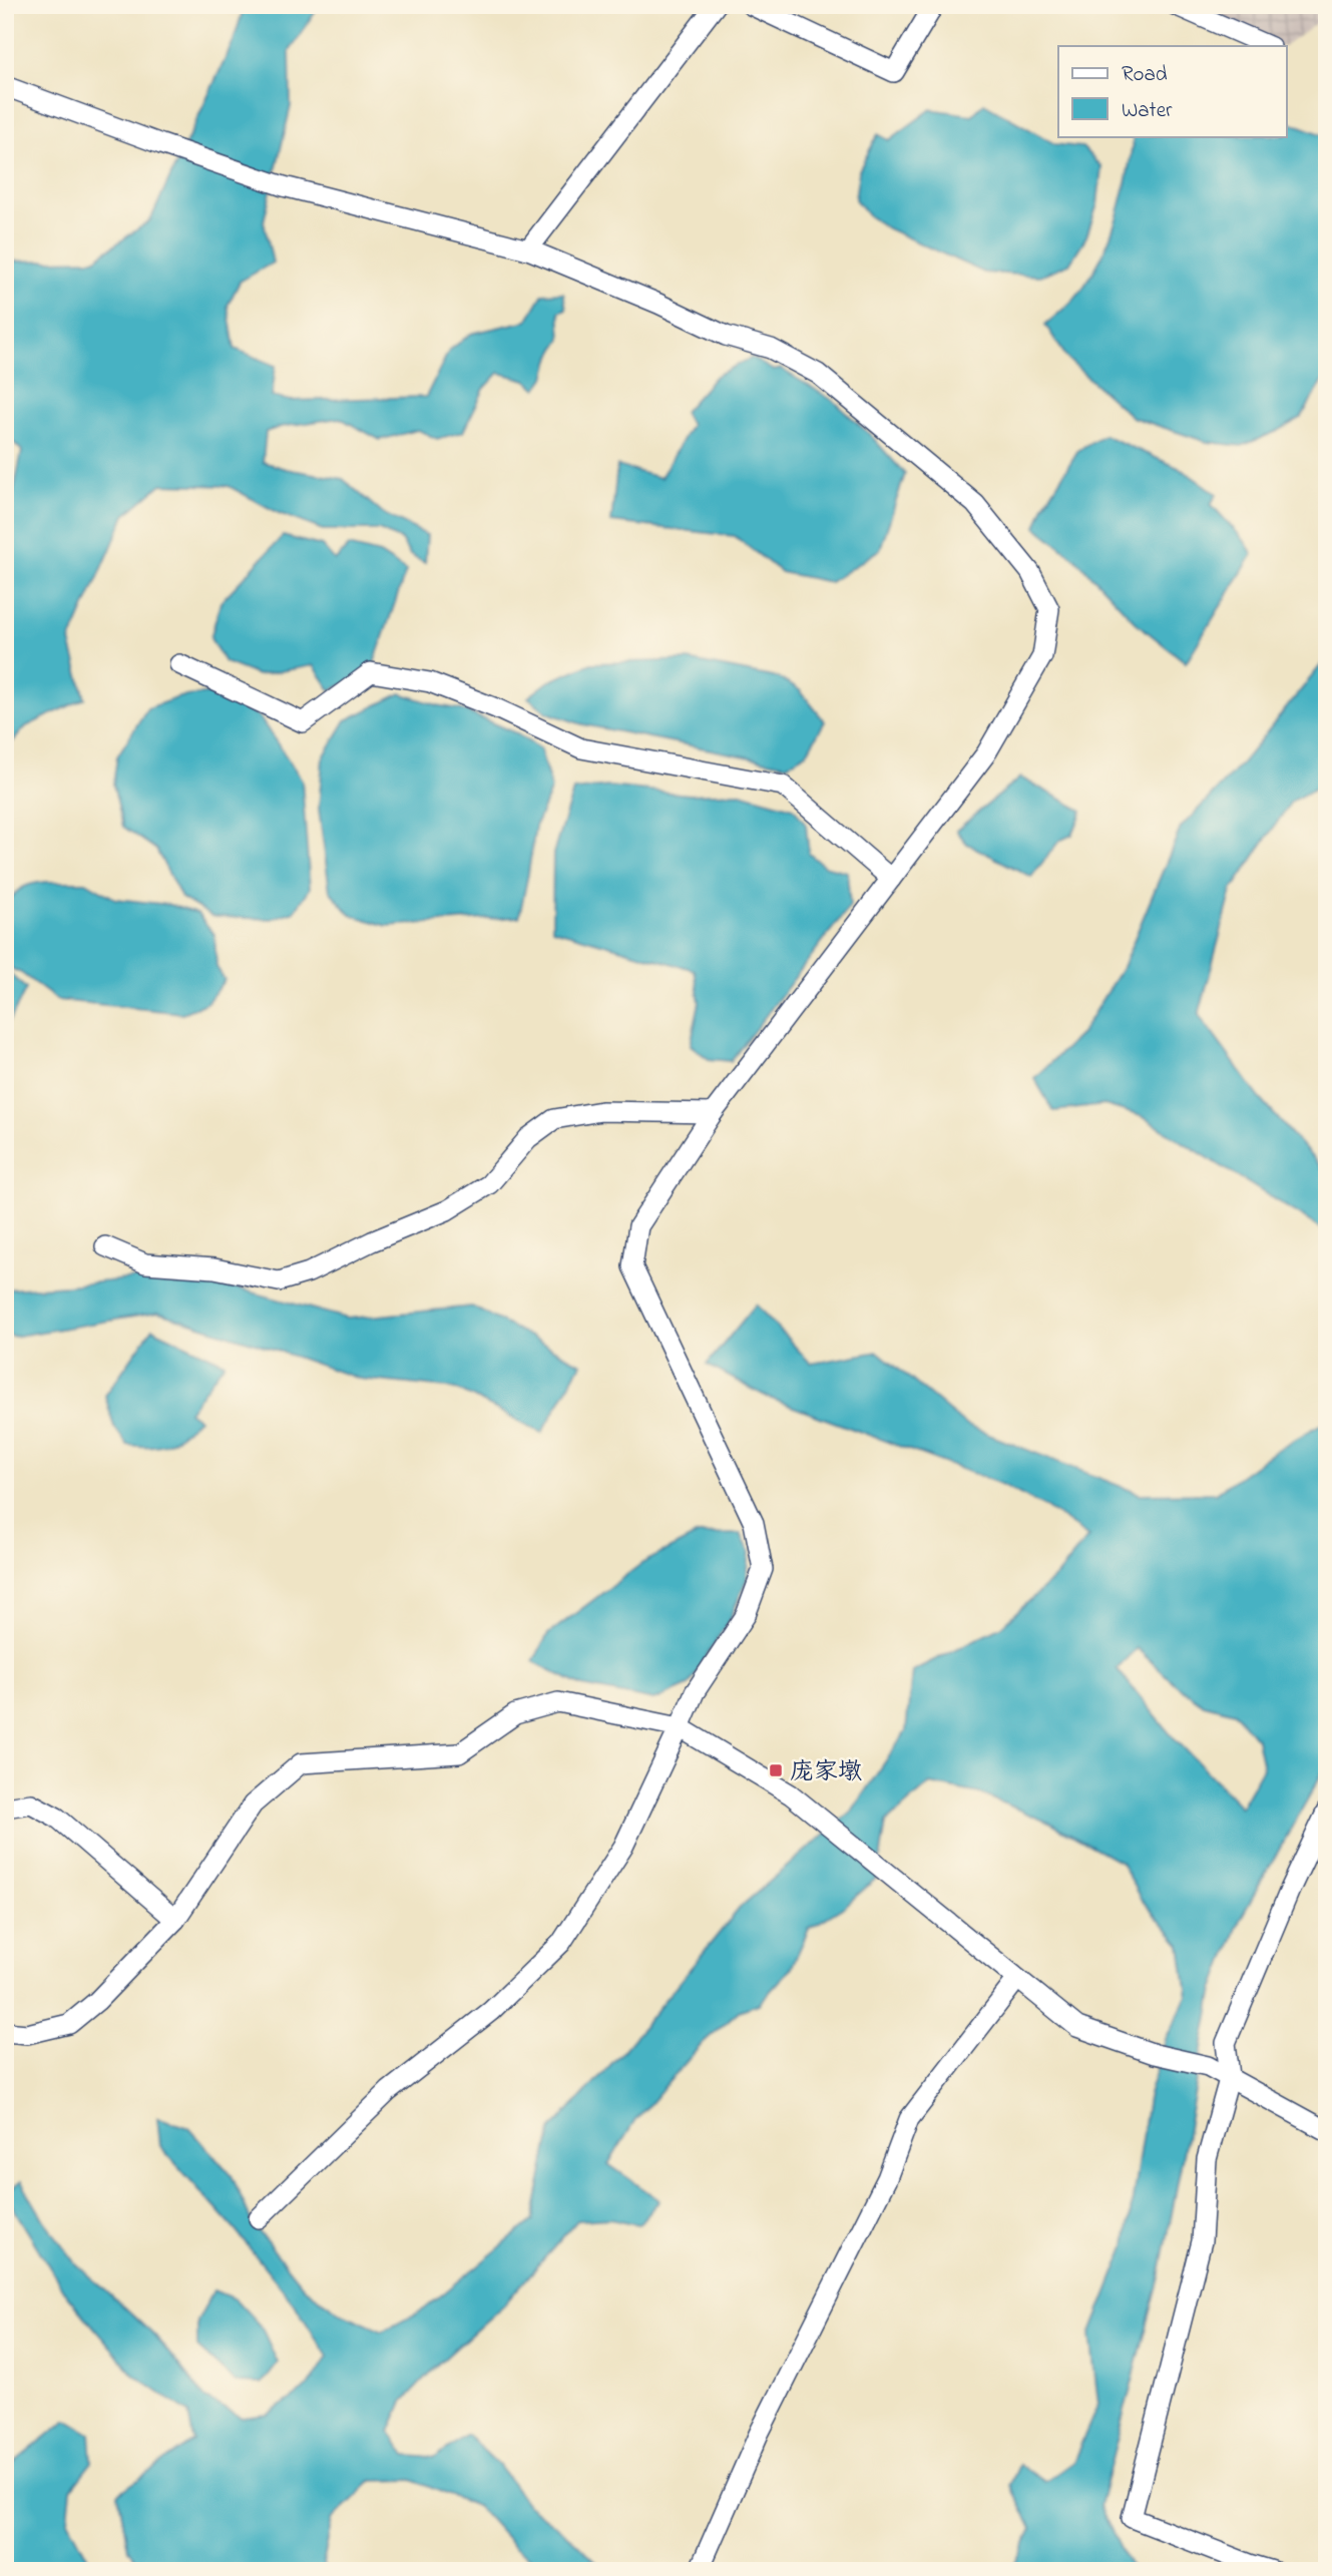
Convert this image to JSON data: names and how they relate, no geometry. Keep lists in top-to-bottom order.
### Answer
{
  "places": {
    "transit": ["庞家墩"]
  },
  "legend": ["Road", "Water"]
}
